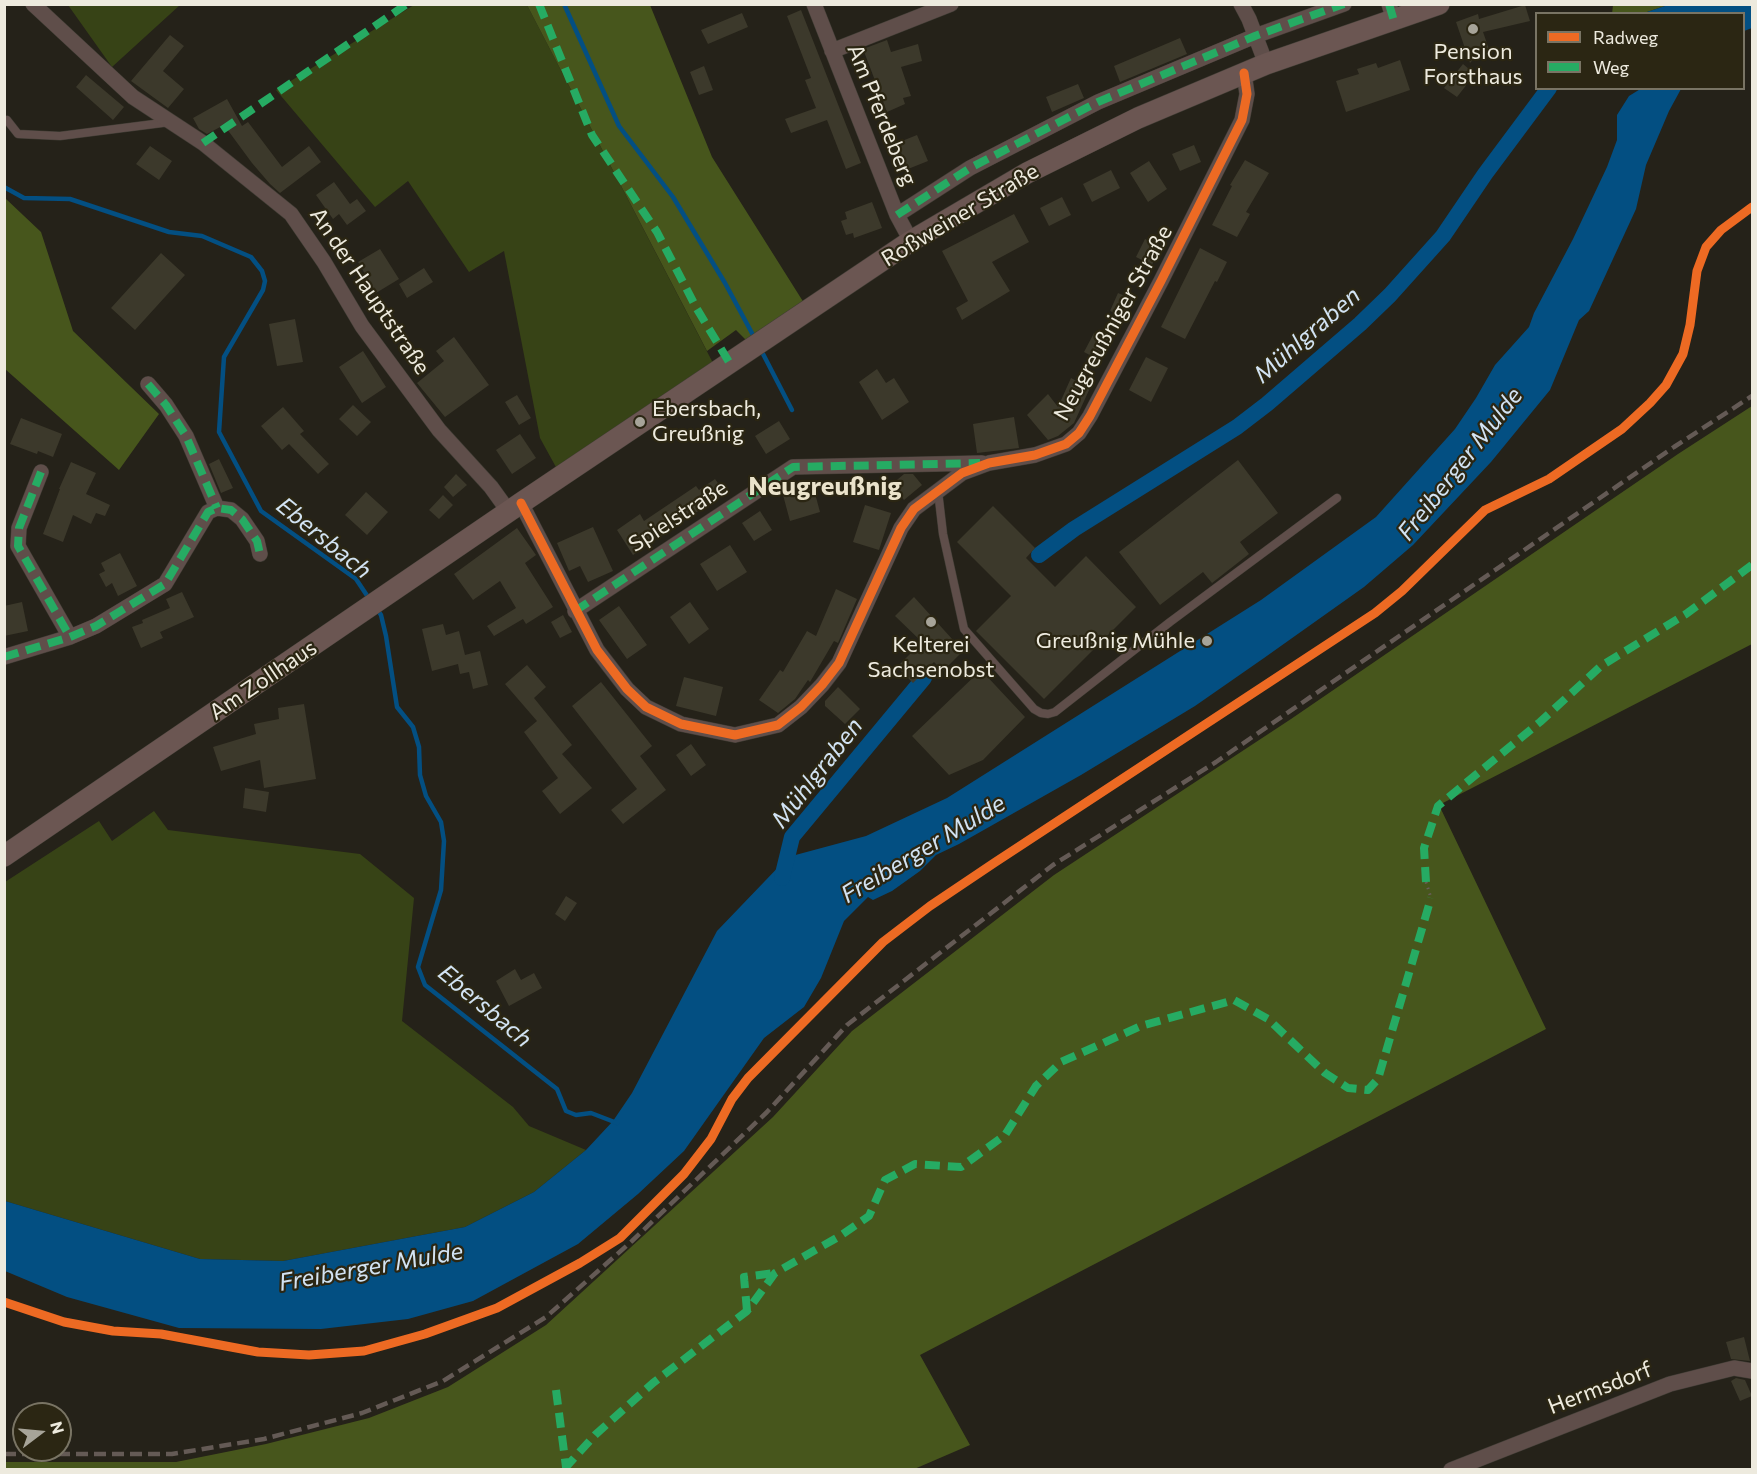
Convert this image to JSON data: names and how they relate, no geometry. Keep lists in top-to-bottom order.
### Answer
{
  "streets": {
    "main road": ["Roßweiner Straße", "Am Zollhaus"],
    "street": [
      "Am Pferdeberg",
      "An der Hauptstraße",
      "Neugreußniger Straße",
      "Spielstraße",
      "Hermsdorf"
    ]
  },
  "crossings": [
    ["Am Pferdeberg", "Roßweiner Straße"],
    ["Roßweiner Straße", "An der Hauptstraße"],
    ["Roßweiner Straße", "Neugreußniger Straße"],
    ["Roßweiner Straße", "Am Zollhaus"],
    ["An der Hauptstraße", "Neugreußniger Straße"],
    ["An der Hauptstraße", "Am Zollhaus"],
    ["Neugreußniger Straße", "Spielstraße"],
    ["Neugreußniger Straße", "Am Zollhaus"]
  ],
  "districts": ["Neugreußnig"],
  "water": ["Mühlgraben", "Freiberger Mulde", "Ebersbach"],
  "places": [
    "Pension Forsthaus",
    "Ebersbach, Greußnig",
    "Kelterei Sachsenobst",
    "Greußnig Mühle"
  ],
  "legend": ["Radweg", "Weg"],
  "north": "right"
}
